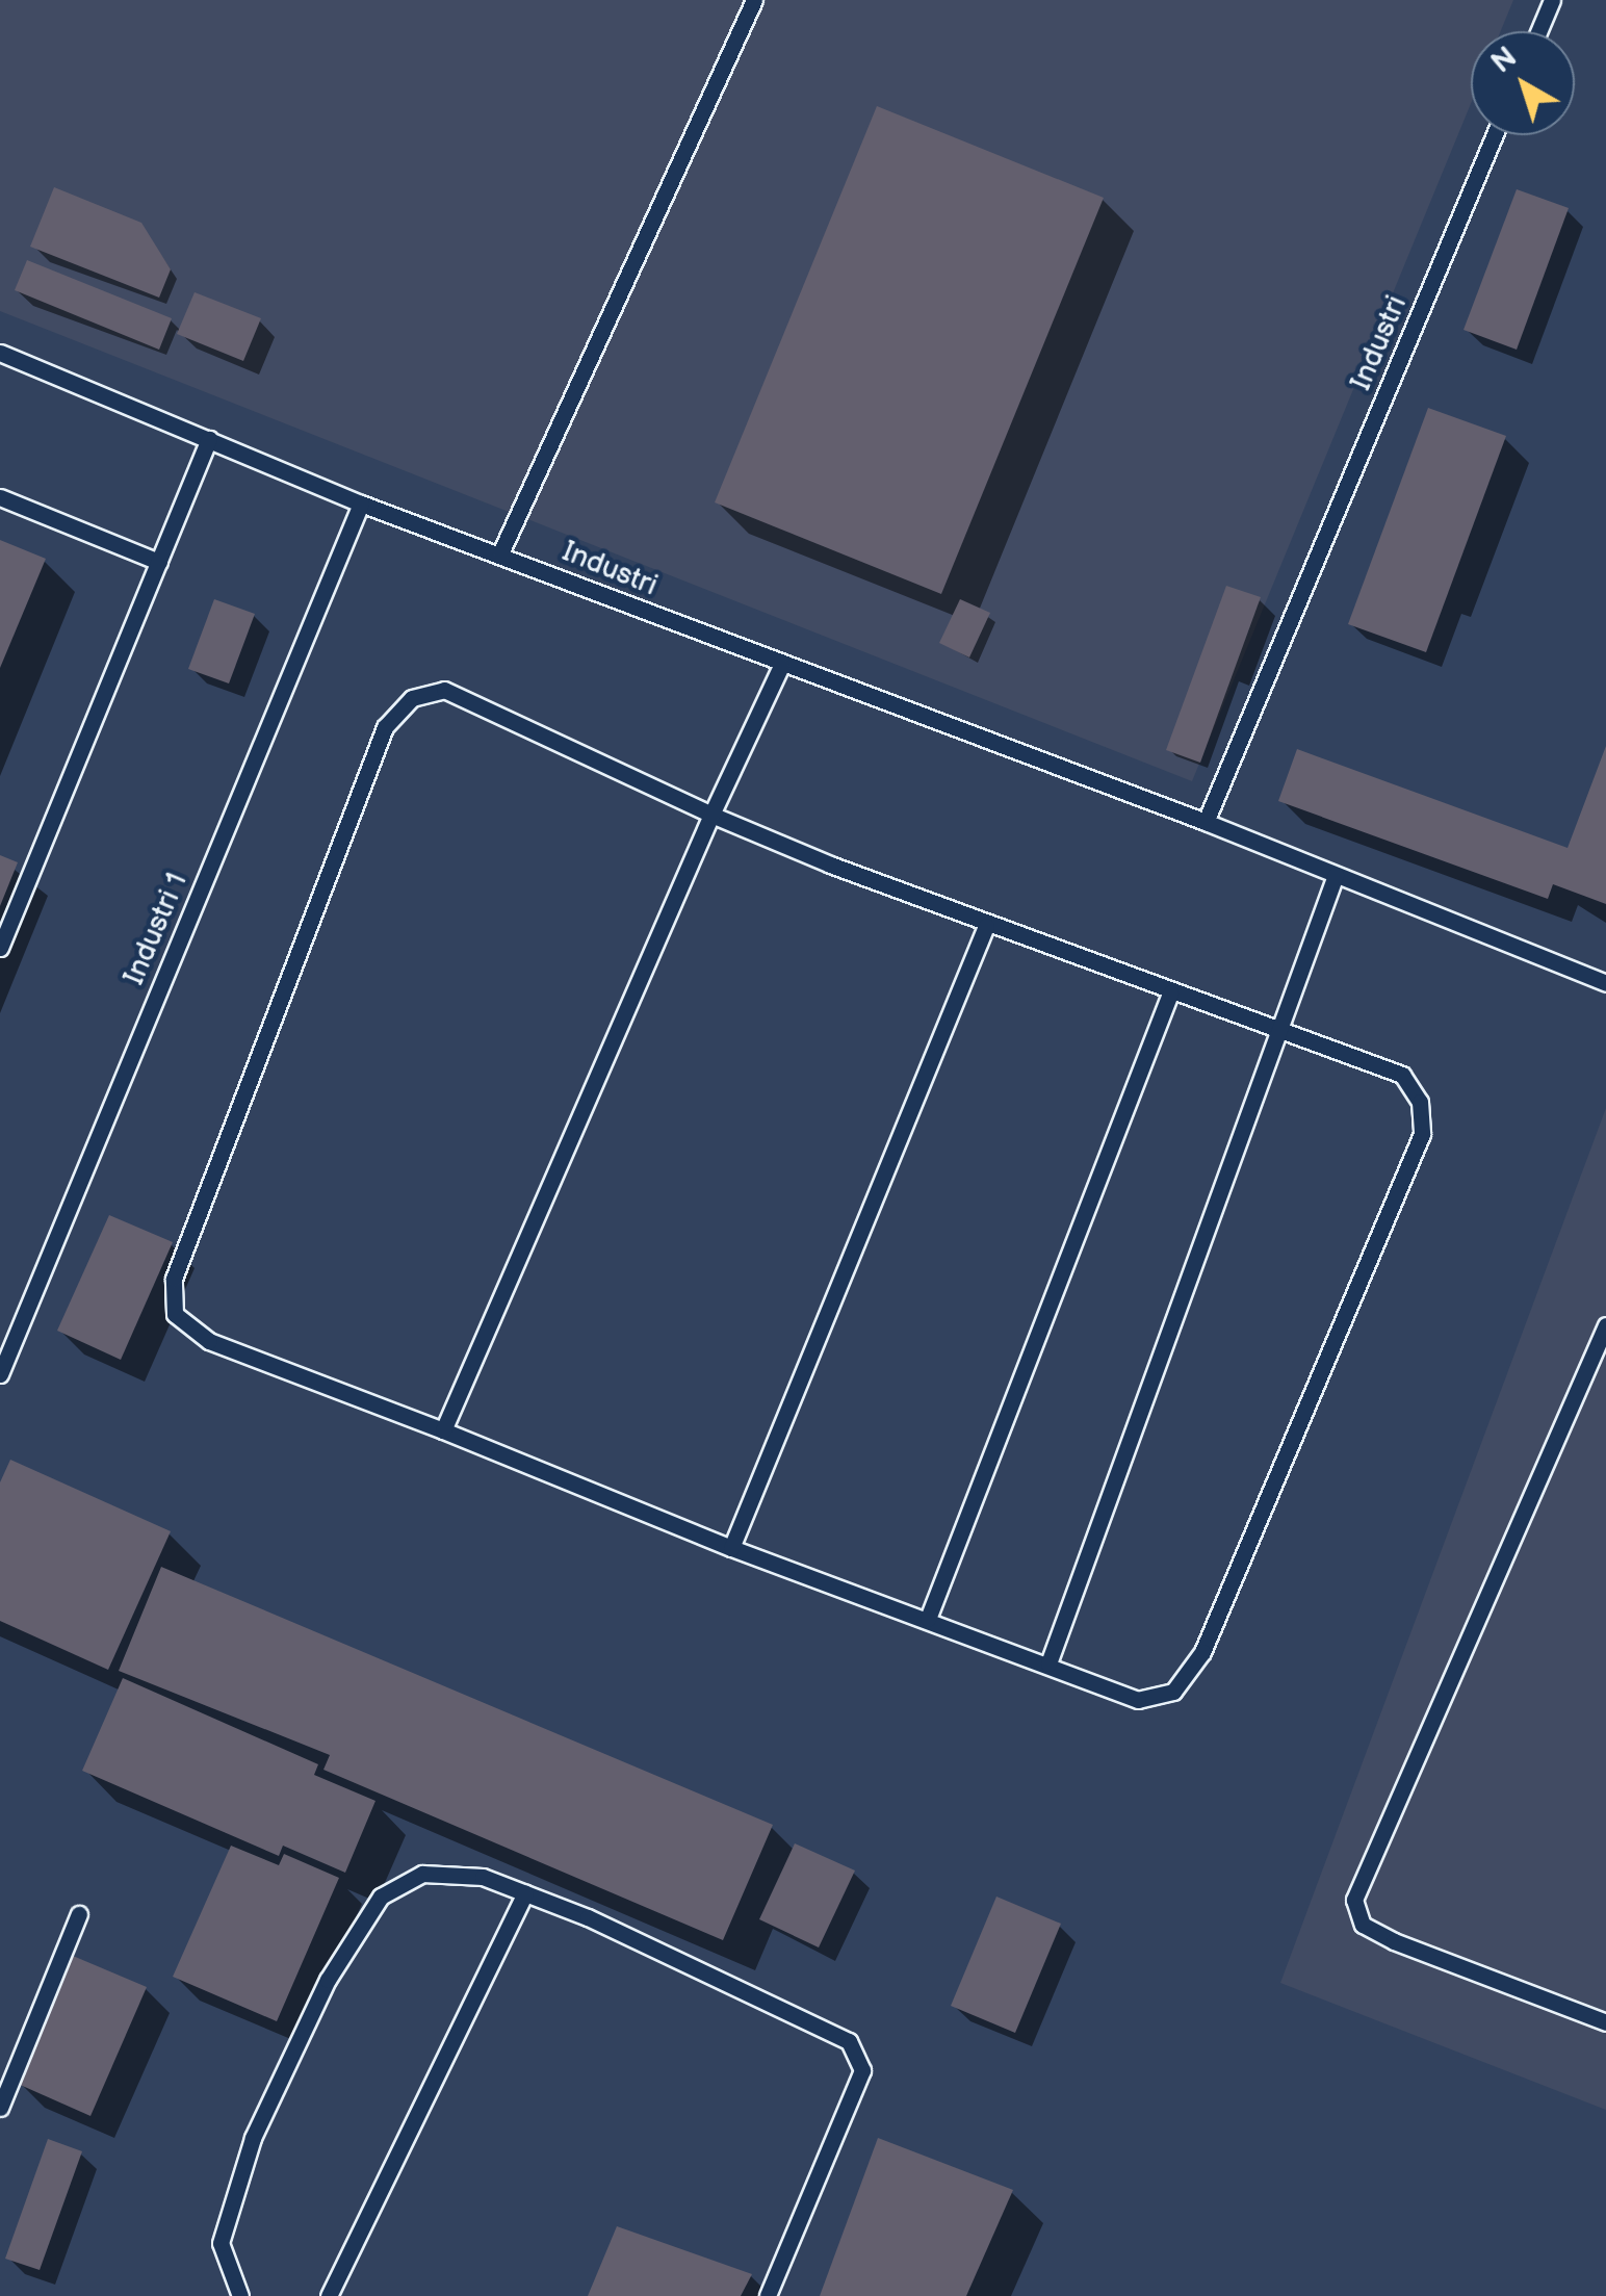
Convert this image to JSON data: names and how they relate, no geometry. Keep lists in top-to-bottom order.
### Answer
{
  "streets": {
    "lane": ["Industri", "Industri 1"]
  },
  "crossings": [
    ["Industri", "Industri 1"]
  ],
  "north": "top left"
}
